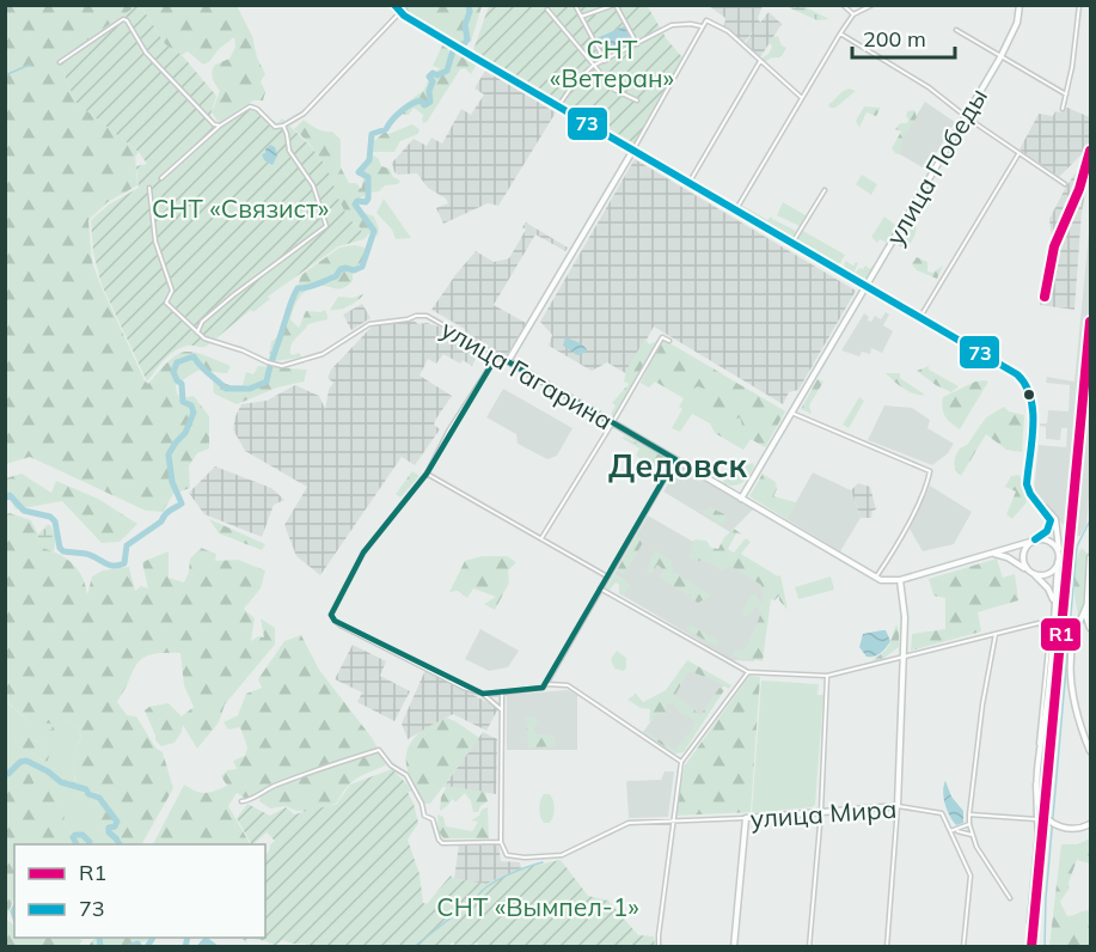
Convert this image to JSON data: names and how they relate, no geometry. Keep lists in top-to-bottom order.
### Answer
{
  "streets": {
    "street": ["улица Победы", "улица Гагарина", "улица Мира"]
  },
  "crossings": [
    ["улица Победы", "улица Гагарина"]
  ],
  "districts": ["Дедовск"],
  "parks": ["СНТ «Ветеран»", "СНТ «Связист»", "СНТ «Вымпел-1»"],
  "lines": ["transit line 73", "transit line R1"],
  "legend": ["R1", "73"],
  "scale_bar": "200 m"
}
